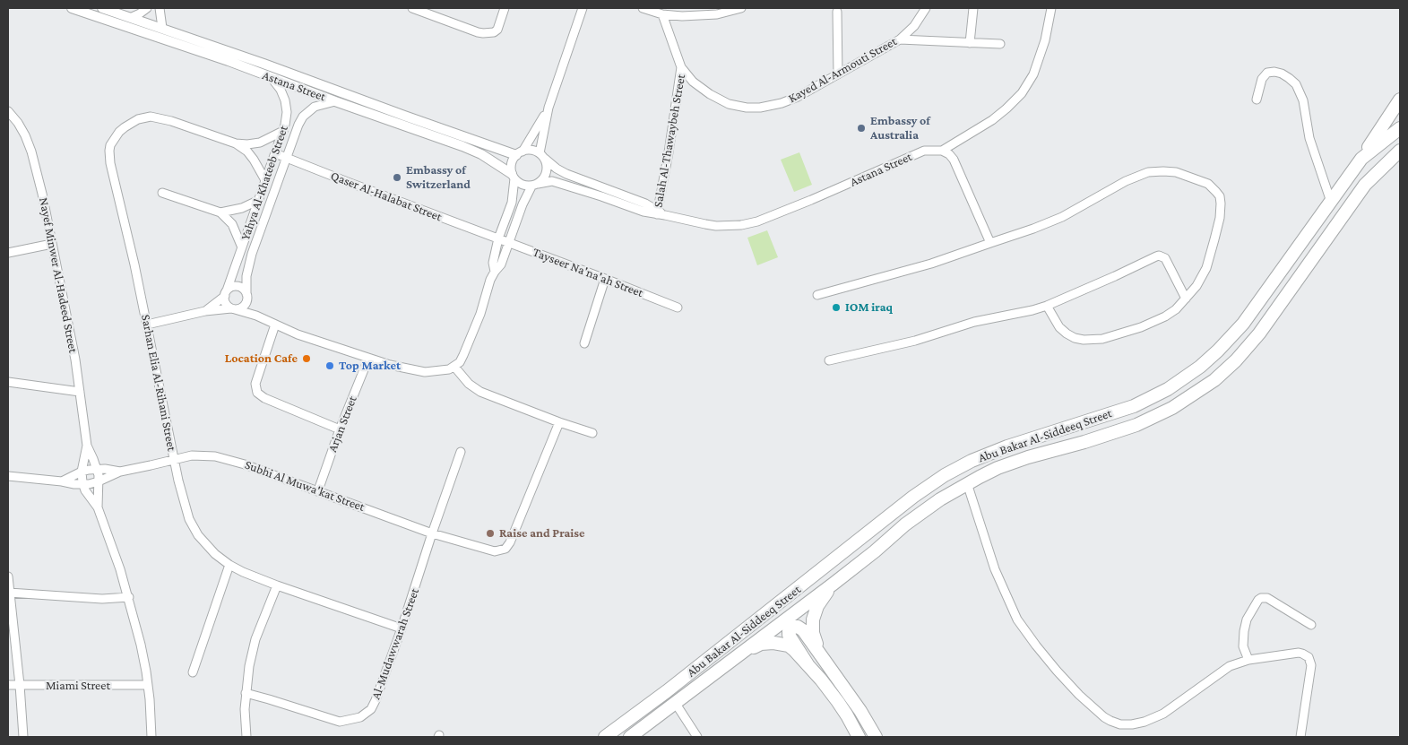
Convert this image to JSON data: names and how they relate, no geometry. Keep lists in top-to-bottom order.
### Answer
{
  "streets": {
    "main road": ["Abu Bakar Al-Siddeeq Street"],
    "street": [
      "Kayed Al-Armouti Street",
      "Astana Street",
      "Salah Al-Thawaybeh Street",
      "Yahya Al-Khateeb Street",
      "Qaser Al-Halabat Street",
      "Tayseer Na'na'ah Street",
      "Nayef Minwer Al-Hadeed Street",
      "Sarhan Elia Al-Rihani Street",
      "Arjan Street",
      "Subhi Al Muwa'kat Street",
      "Al-Mudawwarah Street",
      "Miami Street"
    ]
  },
  "crossings": [
    ["Kayed Al-Armouti Street", "Salah Al-Thawaybeh Street"],
    ["Astana Street", "Salah Al-Thawaybeh Street"],
    ["Astana Street", "Yahya Al-Khateeb Street"],
    ["Yahya Al-Khateeb Street", "Qaser Al-Halabat Street"],
    ["Yahya Al-Khateeb Street", "Sarhan Elia Al-Rihani Street"],
    ["Qaser Al-Halabat Street", "Tayseer Na'na'ah Street"],
    ["Sarhan Elia Al-Rihani Street", "Subhi Al Muwa'kat Street"],
    ["Sarhan Elia Al-Rihani Street", "Al-Mudawwarah Street"],
    ["Arjan Street", "Subhi Al Muwa'kat Street"],
    ["Subhi Al Muwa'kat Street", "Al-Mudawwarah Street"]
  ],
  "places": [
    "Embassy of Australia",
    "Embassy of Switzerland",
    "IOM iraq",
    "Location Cafe",
    "Top Market",
    "Raise and Praise"
  ]
}
